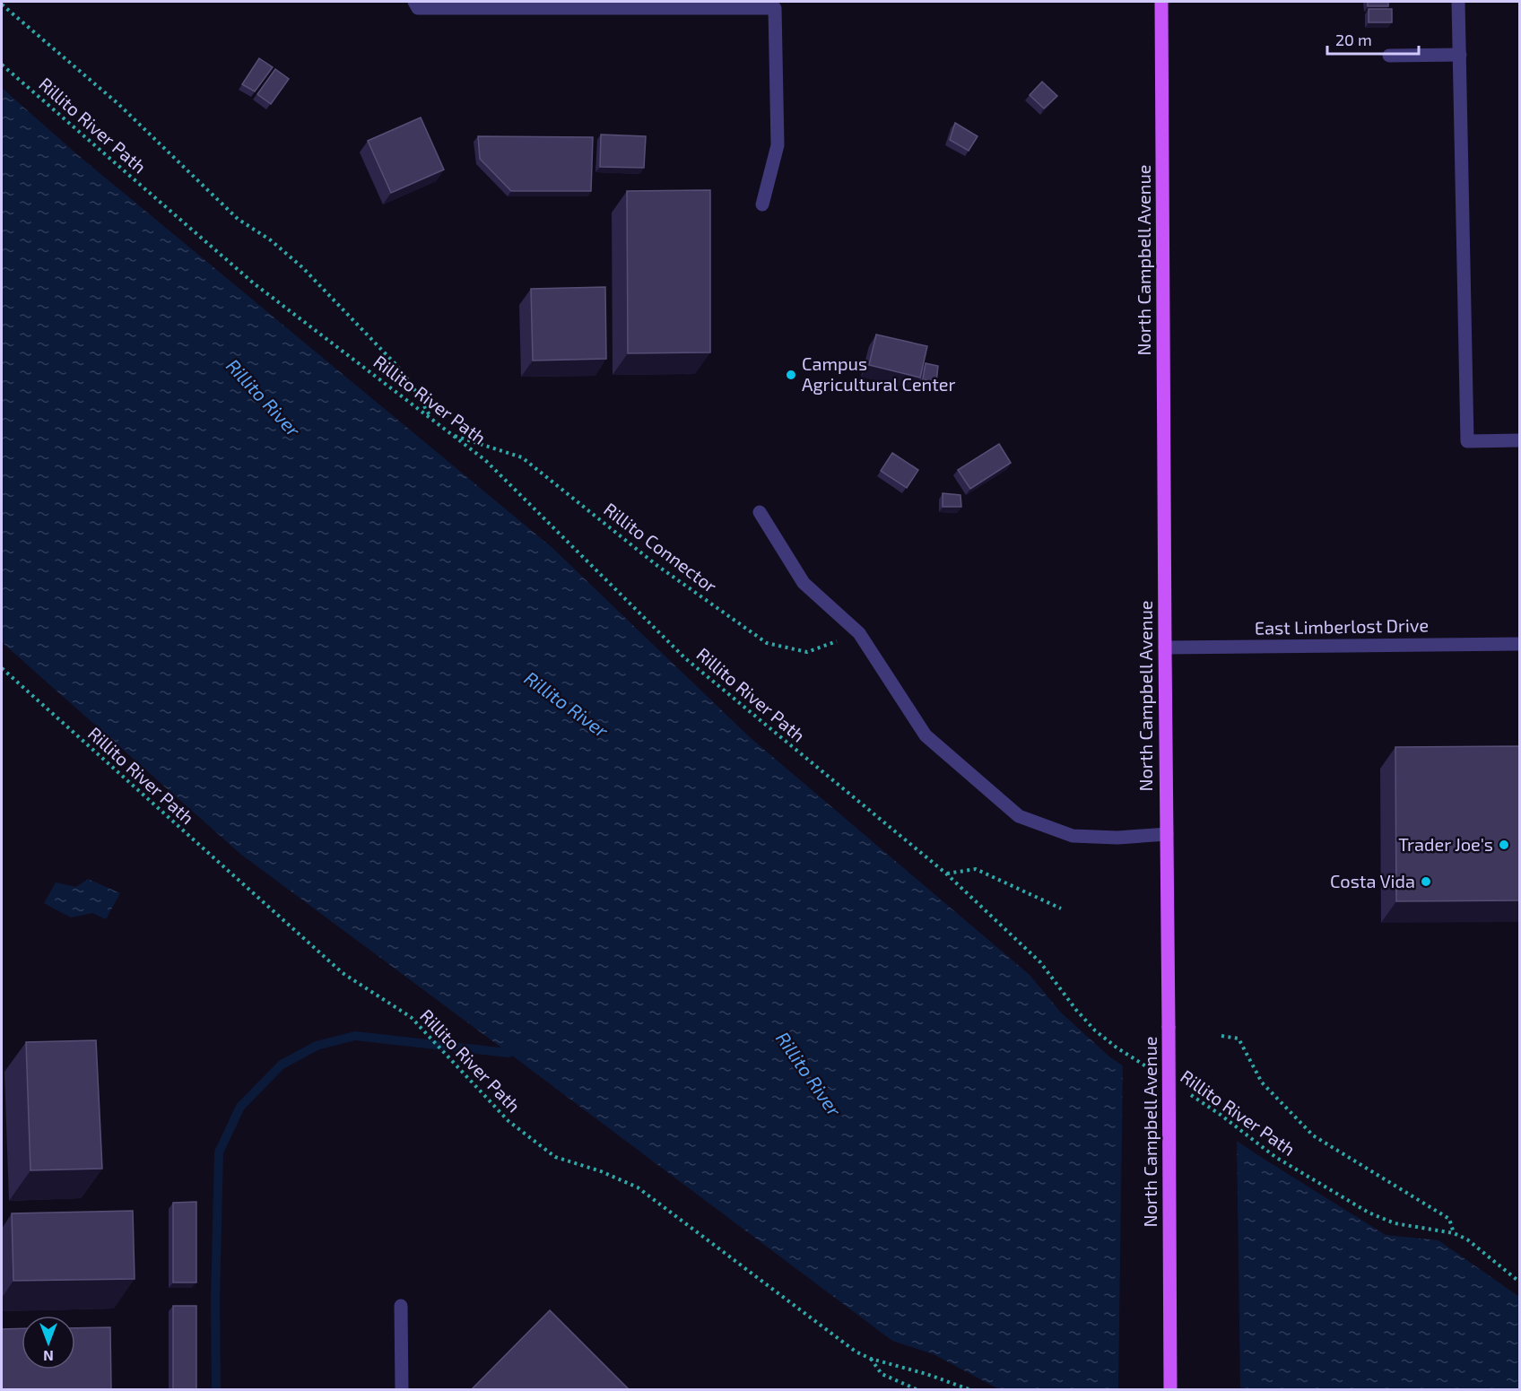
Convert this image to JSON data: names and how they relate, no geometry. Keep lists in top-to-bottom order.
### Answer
{
  "streets": {
    "main road": ["North Campbell Avenue"],
    "street": ["East Limberlost Drive"],
    "path": ["Rillito River Path", "Rillito Connector"]
  },
  "crossings": [
    ["Rillito River Path", "Rillito Connector"],
    ["North Campbell Avenue", "East Limberlost Drive"]
  ],
  "water": ["Rillito River"],
  "places": ["Campus Agricultural Center", "Trader Joe's", "Costa Vida"],
  "scale_bar": "20 m",
  "north": "bottom"
}
